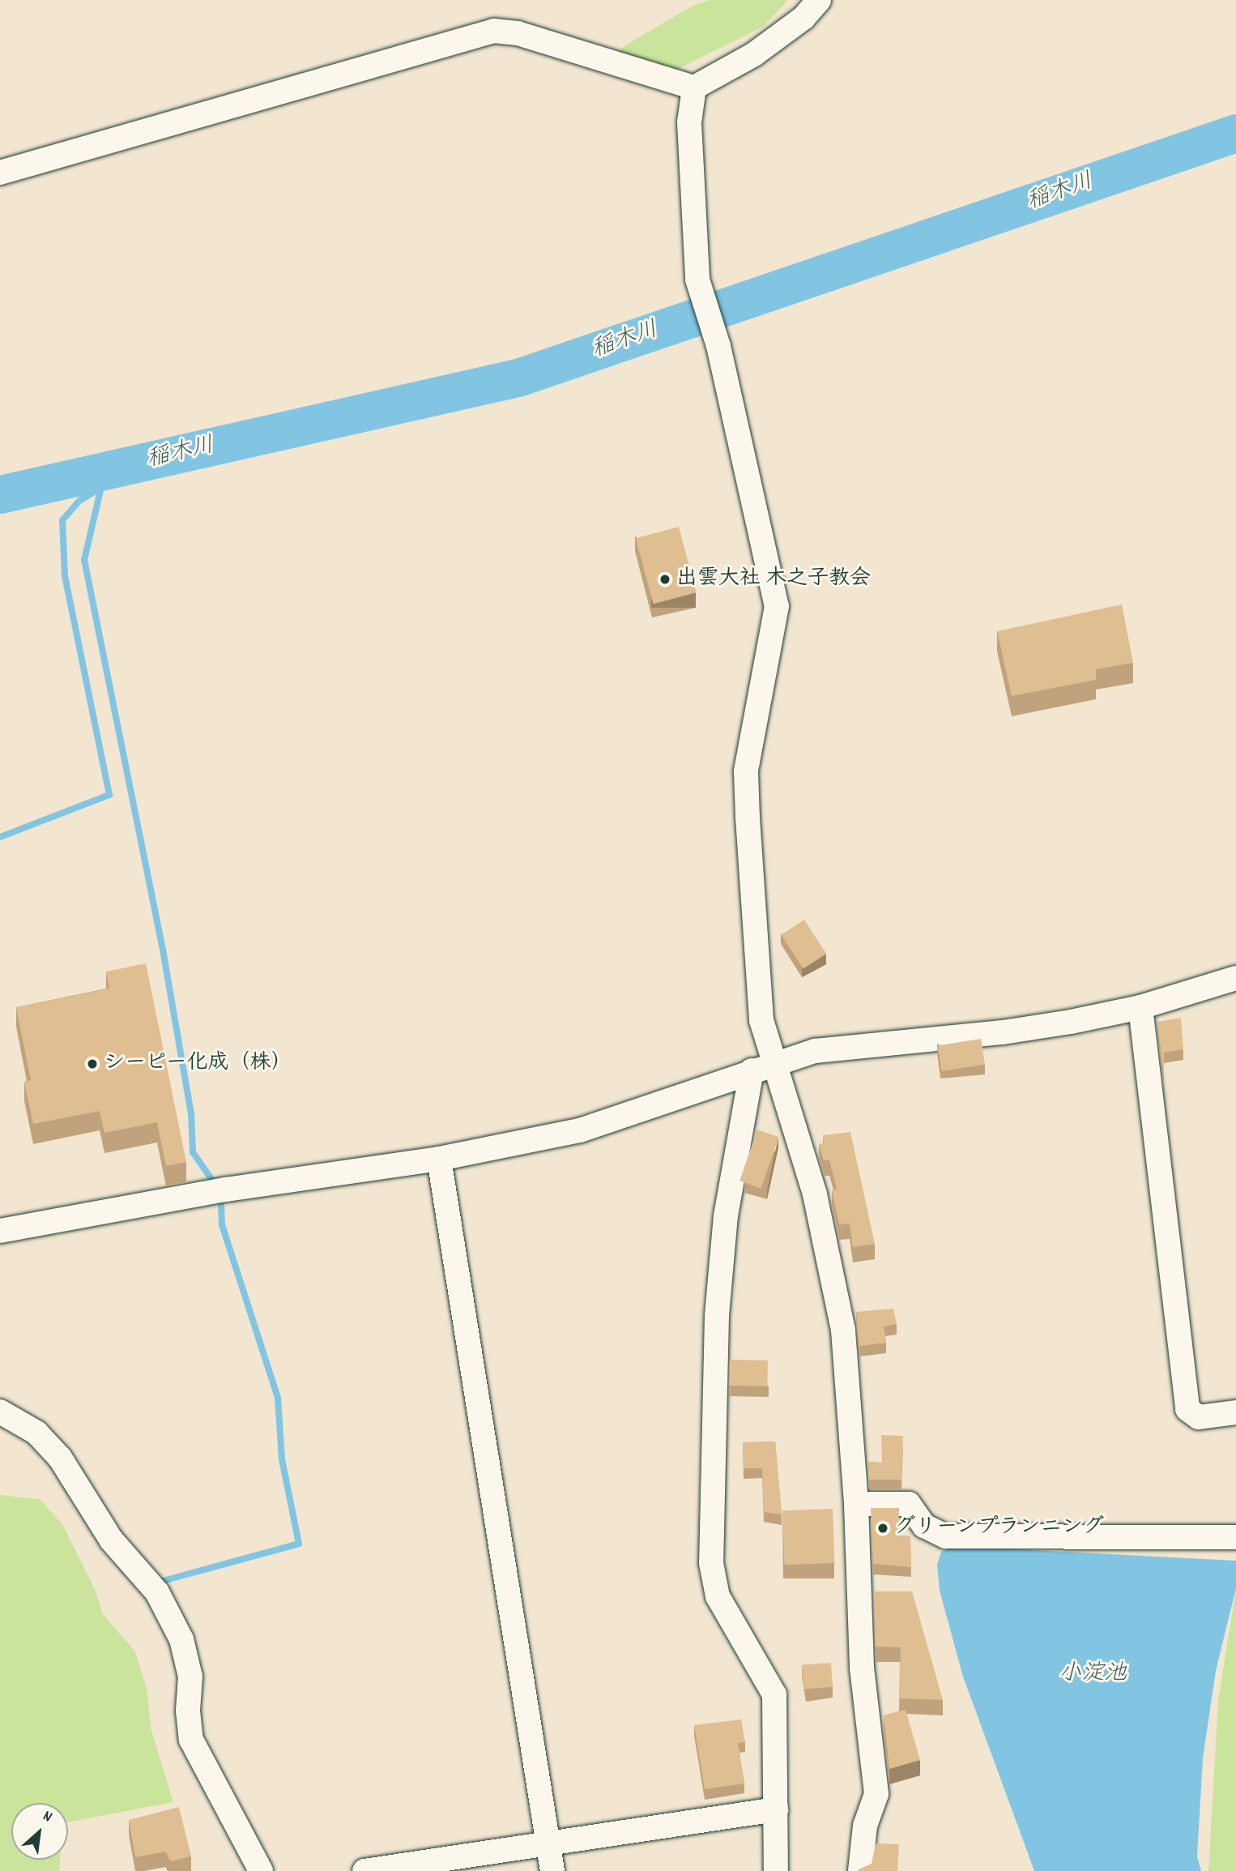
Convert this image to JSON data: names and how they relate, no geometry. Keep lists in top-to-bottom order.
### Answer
{
  "water": ["稲木川", "小淀池"],
  "places": ["出雲大社 木之子教会", "シーピー化成（株）", "グリーンプランニング"],
  "north": "top right"
}
